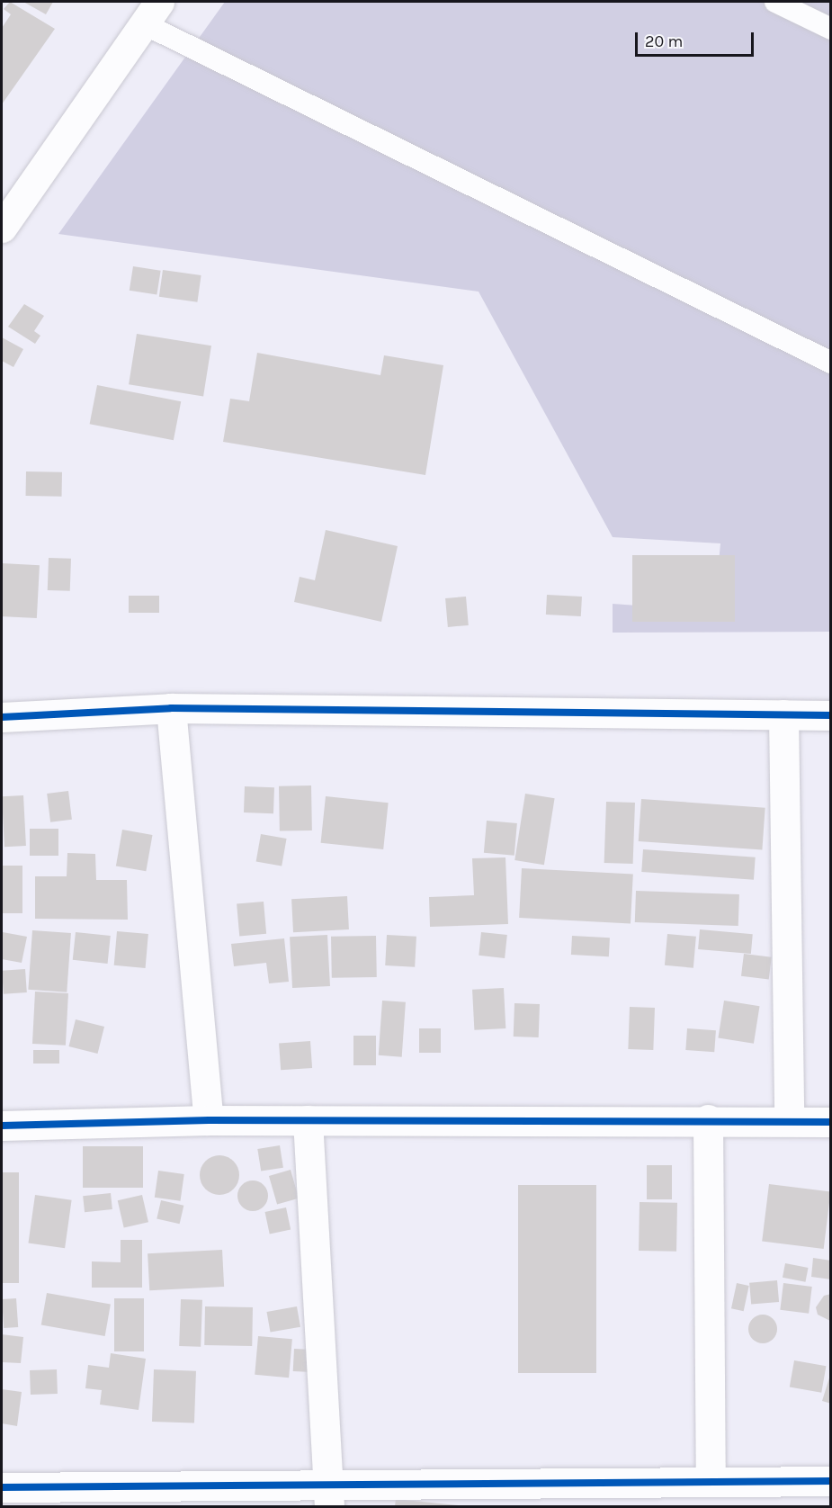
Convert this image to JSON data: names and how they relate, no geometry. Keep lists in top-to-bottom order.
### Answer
{
  "scale_bar": "20 m"
}
